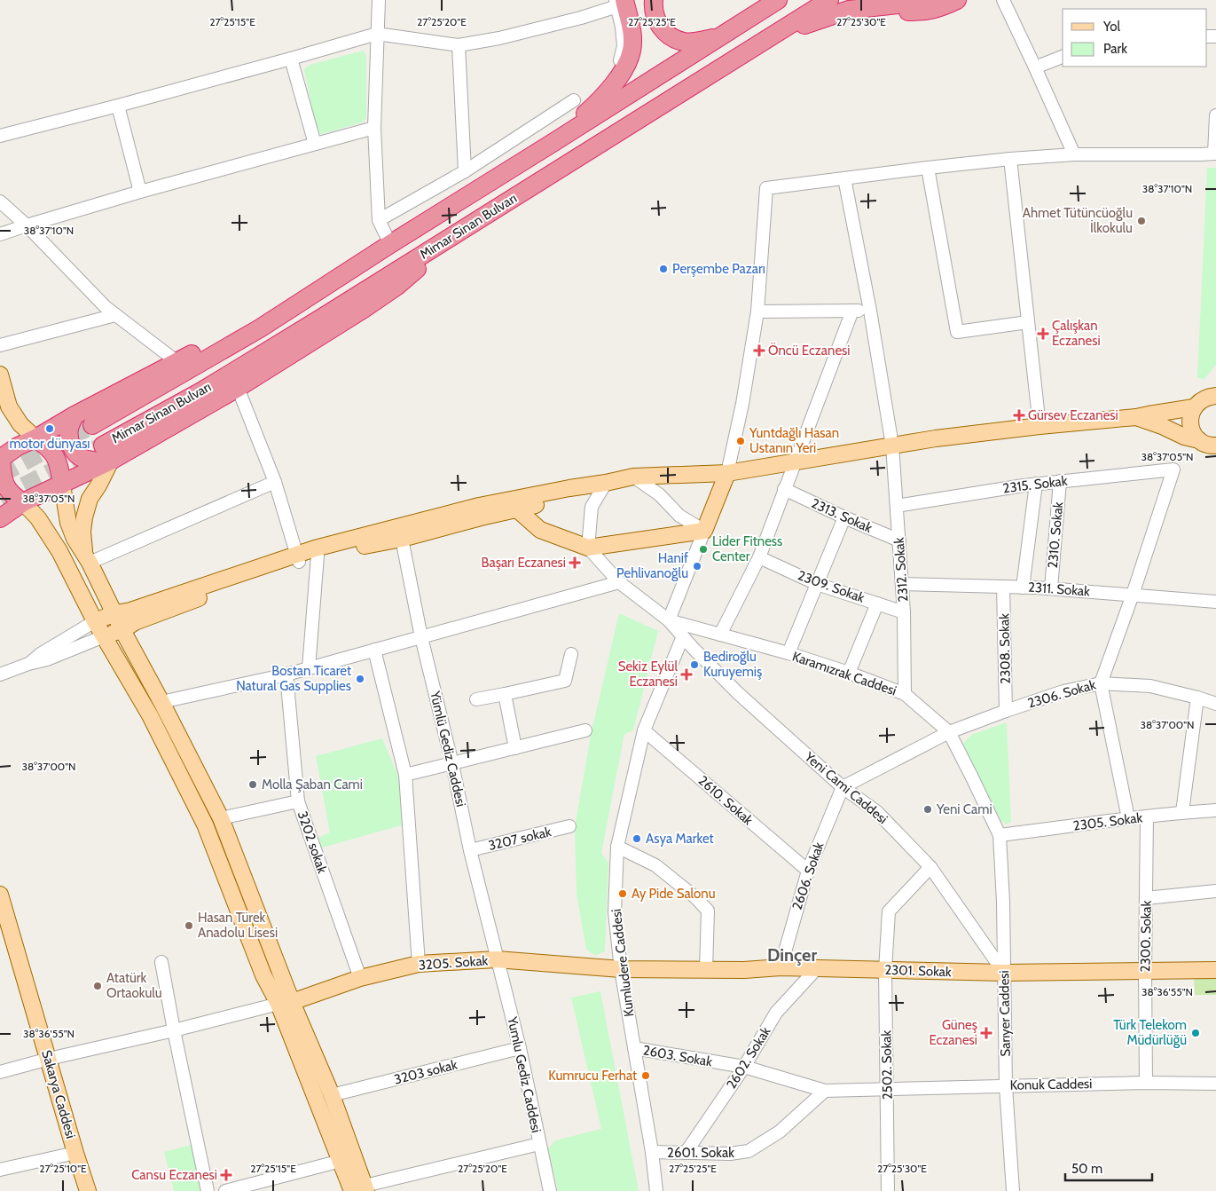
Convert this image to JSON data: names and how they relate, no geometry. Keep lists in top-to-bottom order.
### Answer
{
  "streets": {
    "highway": ["Mimar Sinan Bulvarı"],
    "main road": ["3205. Sokak", "2301. Sokak", "Sakarya Caddesi"],
    "street": [
      "2315. Sokak",
      "2313. Sokak",
      "2310. Sokak",
      "2312. Sokak",
      "2309. Sokak",
      "2311. Sokak",
      "2308. Sokak",
      "Karamızrak Caddesi",
      "2306. Sokak",
      "Yümlü Gediz Caddesi",
      "Yeni Cami Caddesi",
      "2610. Sokak",
      "2305. Sokak",
      "3207 sokak",
      "3202 sokak",
      "2606. Sokak",
      "2300. Sokak",
      "Kumludere Caddesi",
      "Sarıyer Caddesi",
      "2603. Sokak",
      "2602. Sokak",
      "2502. Sokak",
      "3203 sokak",
      "Yumlu Gediz Caddesi",
      "Konuk Caddesi",
      "2601. Sokak"
    ]
  },
  "crossings": [
    ["2315. Sokak", "2310. Sokak"],
    ["2315. Sokak", "2312. Sokak"],
    ["2315. Sokak", "2306. Sokak"],
    ["2313. Sokak", "2312. Sokak"],
    ["2310. Sokak", "2311. Sokak"],
    ["2312. Sokak", "2309. Sokak"],
    ["2312. Sokak", "2311. Sokak"],
    ["2312. Sokak", "Karamızrak Caddesi"],
    ["2311. Sokak", "2308. Sokak"],
    ["2311. Sokak", "2306. Sokak"],
    ["2308. Sokak", "2306. Sokak"],
    ["Karamızrak Caddesi", "2306. Sokak"],
    ["Karamızrak Caddesi", "Yeni Cami Caddesi"],
    ["Karamızrak Caddesi", "2305. Sokak"],
    ["Karamızrak Caddesi", "Sarıyer Caddesi"],
    ["2306. Sokak", "Yeni Cami Caddesi"],
    ["2306. Sokak", "2606. Sokak"],
    ["Yümlü Gediz Caddesi", "3207 sokak"],
    ["Yümlü Gediz Caddesi", "3205. Sokak"],
    ["Yümlü Gediz Caddesi", "Yumlu Gediz Caddesi"],
    ["Yeni Cami Caddesi", "2606. Sokak"],
    ["Yeni Cami Caddesi", "Kumludere Caddesi"],
    ["Yeni Cami Caddesi", "2301. Sokak"],
    ["Yeni Cami Caddesi", "Sarıyer Caddesi"],
    ["Yeni Cami Caddesi", "2502. Sokak"],
    ["2610. Sokak", "2606. Sokak"],
    ["2610. Sokak", "Kumludere Caddesi"],
    ["2305. Sokak", "2300. Sokak"],
    ["2305. Sokak", "Sarıyer Caddesi"],
    ["3202 sokak", "3205. Sokak"],
    ["2606. Sokak", "2301. Sokak"],
    ["2300. Sokak", "2301. Sokak"],
    ["2300. Sokak", "Konuk Caddesi"],
    ["3205. Sokak", "Kumludere Caddesi"],
    ["3205. Sokak", "2301. Sokak"],
    ["3205. Sokak", "Yumlu Gediz Caddesi"],
    ["Kumludere Caddesi", "2301. Sokak"],
    ["Kumludere Caddesi", "2603. Sokak"],
    ["Kumludere Caddesi", "2601. Sokak"],
    ["2301. Sokak", "Sarıyer Caddesi"],
    ["2301. Sokak", "2602. Sokak"],
    ["2301. Sokak", "2502. Sokak"],
    ["Sarıyer Caddesi", "Konuk Caddesi"],
    ["2603. Sokak", "2602. Sokak"],
    ["2603. Sokak", "Konuk Caddesi"],
    ["2603. Sokak", "2601. Sokak"],
    ["2602. Sokak", "2601. Sokak"],
    ["2502. Sokak", "Konuk Caddesi"],
    ["3203 sokak", "Yumlu Gediz Caddesi"],
    ["Konuk Caddesi", "2601. Sokak"]
  ],
  "districts": ["Dinçer"],
  "places": {
    "other": [
      "Ahmet Tütüncüoğlu İlkokulu",
      "Perşembe Pazarı",
      "motor dünyası",
      "Yuntdağlı Hasan Ustanın Yeri",
      "Lider Fitness Center",
      "Hanif Pehlivanoğlu",
      "Bediroğlu Kuruyemiş",
      "Bostan Ticaret Natural Gas Supplies",
      "Molla Şaban Cami",
      "Yeni Cami",
      "Asya Market",
      "Ay Pide Salonu",
      "Hasan Türek Anadolu Lisesi",
      "Atatürk Ortaokulu",
      "Türk Telekom Müdürlüğü",
      "Kumrucu Ferhat"
    ],
    "health": [
      "Çalışkan Eczanesi",
      "Öncü Eczanesi",
      "Gürsev Eczanesi",
      "Başarı Eczanesi",
      "Sekiz Eylül Eczanesi",
      "Güneş Eczanesi",
      "Cansu Eczanesi"
    ]
  },
  "legend": ["Yol", "Park"],
  "scale_bar": "50 m",
  "coordinates": [
    "27°25'15\"E",
    "27°25'20\"E",
    "27°25'25\"E",
    "27°25'30\"E",
    "38°37'10\"N",
    "38°37'05\"N",
    "38°37'00\"N",
    "38°36'55\"N",
    "27°25'10\"E"
  ]
}
